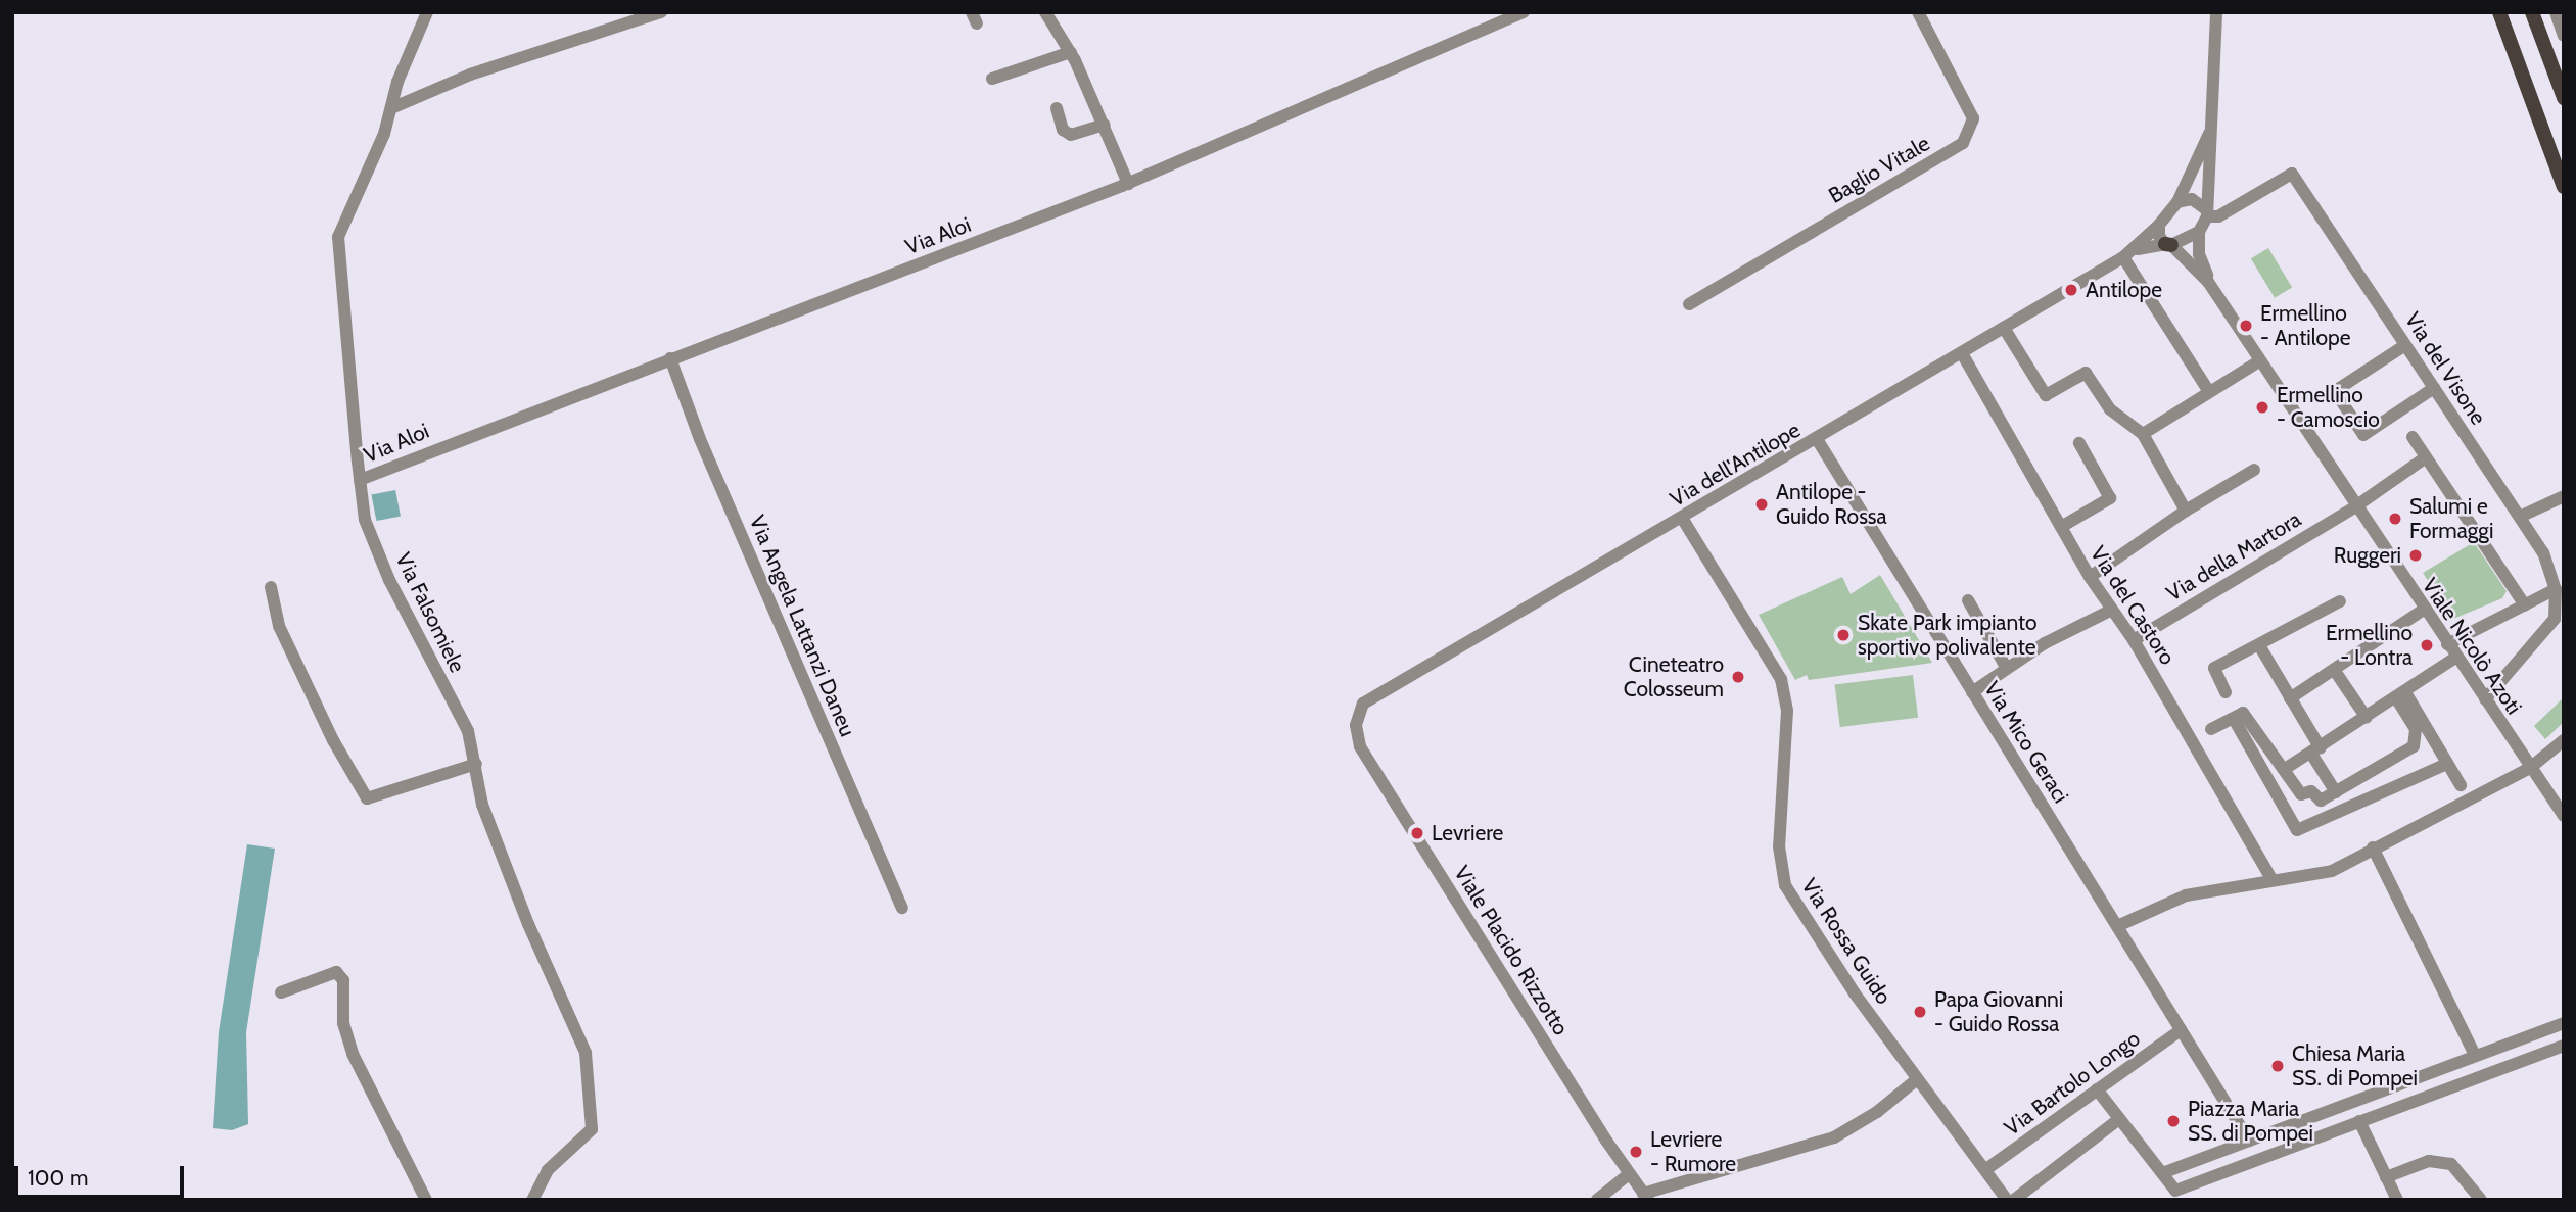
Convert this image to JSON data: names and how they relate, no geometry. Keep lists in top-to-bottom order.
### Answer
{
  "streets": {
    "street": [
      "Baglio Vitale",
      "Via Aloi",
      "Via del Visone",
      "Via dell'Antilope",
      "Via della Martora",
      "Via del Castoro",
      "Via Falsomiele",
      "Via Angela Lattanzi Daneu",
      "Viale Nicolò Azoti",
      "Via Mico Geraci",
      "Via Rossa Guido",
      "Viale Placido Rizzotto",
      "Via Bartolo Longo"
    ]
  },
  "crossings": [
    ["Via Aloi", "Via Falsomiele"],
    ["Via Aloi", "Via Angela Lattanzi Daneu"],
    ["Via del Visone", "Viale Nicolò Azoti"],
    ["Via dell'Antilope", "Via del Castoro"],
    ["Via dell'Antilope", "Via Mico Geraci"],
    ["Via dell'Antilope", "Via Rossa Guido"],
    ["Via dell'Antilope", "Viale Placido Rizzotto"],
    ["Via della Martora", "Via del Castoro"],
    ["Via della Martora", "Viale Nicolò Azoti"],
    ["Via Mico Geraci", "Via Bartolo Longo"],
    ["Via Rossa Guido", "Via Bartolo Longo"]
  ],
  "places": [
    "Antilope",
    "Ermellino - Antilope",
    "Ermellino - Camoscio",
    "Antilope - Guido Rossa",
    "Salumi e Formaggi",
    "Ruggeri",
    "Skate Park impianto sportivo polivalente",
    "Ermellino - Lontra",
    "Cineteatro Colosseum",
    "Levriere",
    "Papa Giovanni - Guido Rossa",
    "Chiesa Maria SS. di Pompei",
    "Piazza Maria SS. di Pompei",
    "Levriere - Rumore"
  ],
  "scale_bar": "100 m"
}
